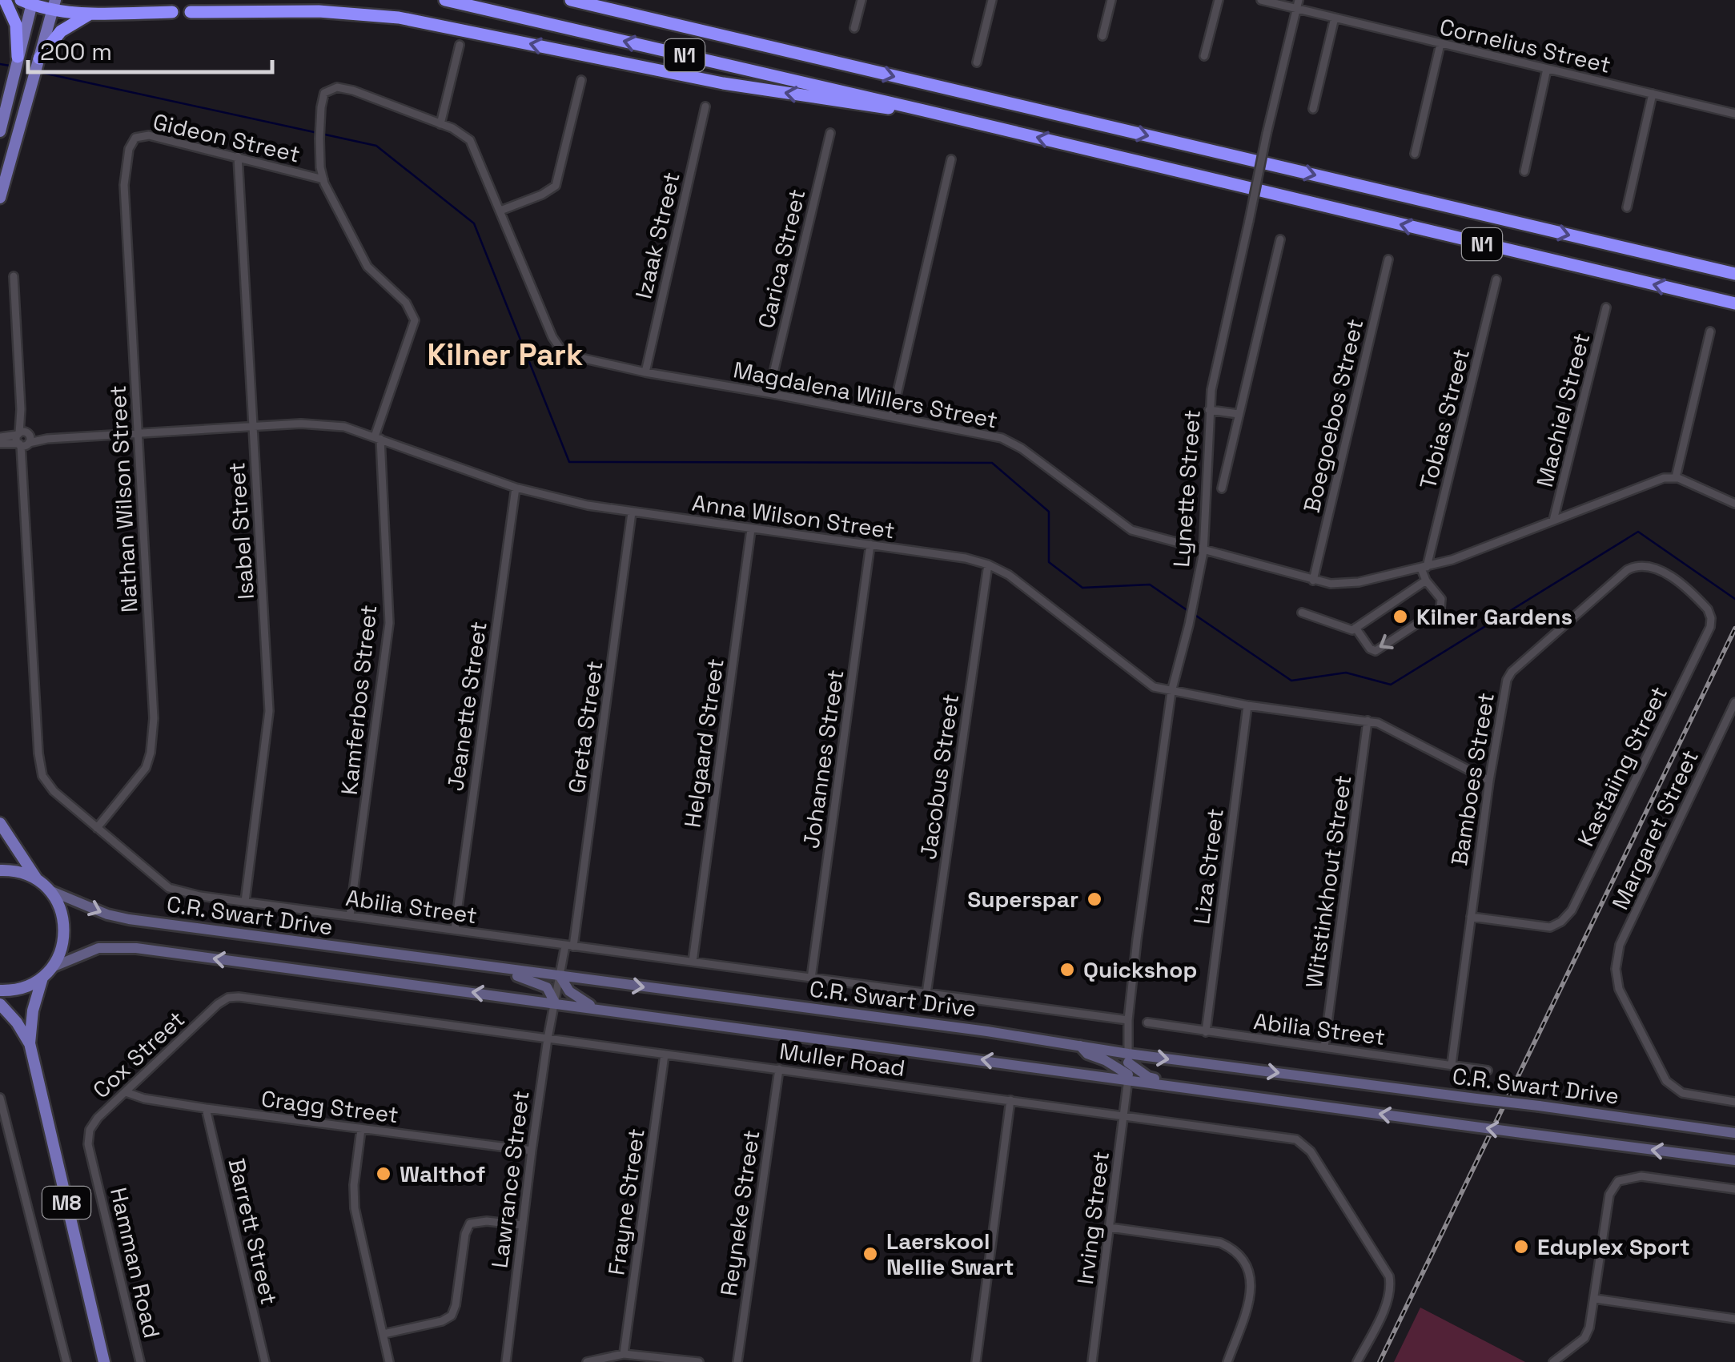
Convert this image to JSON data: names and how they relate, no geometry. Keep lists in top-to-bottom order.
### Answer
{
  "streets": {
    "highway": ["N1"],
    "main road": ["C.R. Swart Drive", "M8"],
    "street": [
      "Cornelius Street",
      "Gideon Street",
      "Izaak Street",
      "Carica Street",
      "Magdalena Willers Street",
      "Machiel Street",
      "Boegoebos Street",
      "Tobias Street",
      "Lynette Street",
      "Nathan Wilson Street",
      "Anna Wilson Street",
      "Isabel Street",
      "Kamferbos Street",
      "Jeanette Street",
      "Greta Street",
      "Helgaard Street",
      "Johannes Street",
      "Kastaiing Street",
      "Jacobus Street",
      "Bamboes Street",
      "Margaret Street",
      "Liza Street",
      "Witstinkhout Street",
      "Abilia Street",
      "Cox Street",
      "Muller Road",
      "Cragg Street",
      "Lawrance Street",
      "Frayne Street",
      "Reyneke Street",
      "Irving Street",
      "Barrett Street",
      "Hamman Road"
    ]
  },
  "crossings": [
    ["Cornelius Street", "Lynette Street"],
    ["Gideon Street", "Nathan Wilson Street"],
    ["Gideon Street", "Isabel Street"],
    ["Gideon Street", "Kamferbos Street"],
    ["Izaak Street", "Magdalena Willers Street"],
    ["Carica Street", "Magdalena Willers Street"],
    ["Magdalena Willers Street", "Machiel Street"],
    ["Magdalena Willers Street", "Boegoebos Street"],
    ["Magdalena Willers Street", "Tobias Street"],
    ["Magdalena Willers Street", "Lynette Street"],
    ["Magdalena Willers Street", "Kamferbos Street"],
    ["Lynette Street", "Anna Wilson Street"],
    ["Lynette Street", "Abilia Street"],
    ["Lynette Street", "C.R. Swart Drive"],
    ["Lynette Street", "Irving Street"],
    ["Nathan Wilson Street", "Anna Wilson Street"],
    ["Nathan Wilson Street", "Abilia Street"],
    ["Anna Wilson Street", "Isabel Street"],
    ["Anna Wilson Street", "Kamferbos Street"],
    ["Anna Wilson Street", "Jeanette Street"],
    ["Anna Wilson Street", "Greta Street"],
    ["Anna Wilson Street", "Helgaard Street"],
    ["Anna Wilson Street", "Johannes Street"],
    ["Anna Wilson Street", "Jacobus Street"],
    ["Anna Wilson Street", "Bamboes Street"],
    ["Anna Wilson Street", "Liza Street"],
    ["Anna Wilson Street", "Witstinkhout Street"],
    ["Anna Wilson Street", "Abilia Street"],
    ["Isabel Street", "Abilia Street"],
    ["Kamferbos Street", "Abilia Street"],
    ["Jeanette Street", "Abilia Street"],
    ["Greta Street", "Abilia Street"],
    ["Greta Street", "C.R. Swart Drive"],
    ["Greta Street", "Lawrance Street"],
    ["Helgaard Street", "Abilia Street"],
    ["Johannes Street", "Abilia Street"],
    ["Kastaiing Street", "Bamboes Street"],
    ["Jacobus Street", "Abilia Street"],
    ["Bamboes Street", "Abilia Street"],
    ["Liza Street", "Abilia Street"],
    ["Witstinkhout Street", "Abilia Street"],
    ["Cox Street", "Muller Road"],
    ["Cox Street", "Cragg Street"],
    ["Cox Street", "Hamman Road"],
    ["Muller Road", "Lawrance Street"],
    ["Muller Road", "Frayne Street"],
    ["Muller Road", "Reyneke Street"],
    ["Muller Road", "Irving Street"],
    ["Cragg Street", "Lawrance Street"],
    ["Cragg Street", "Barrett Street"]
  ],
  "districts": ["Kilner Park"],
  "places": [
    "Kilner Gardens",
    "Superspar",
    "Quickshop",
    "Walthof",
    "Eduplex Sport",
    "Laerskool Nellie Swart"
  ],
  "scale_bar": "200 m"
}
